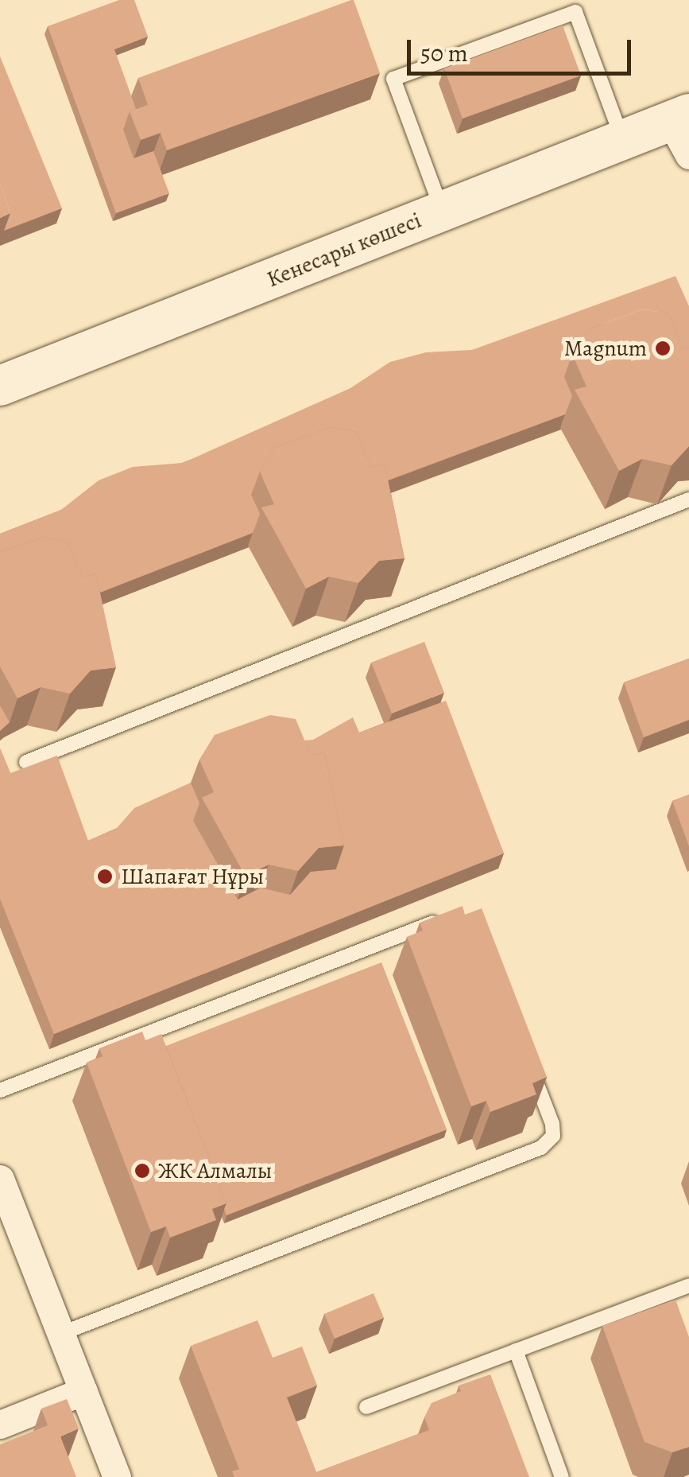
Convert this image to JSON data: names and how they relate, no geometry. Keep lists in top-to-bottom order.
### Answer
{
  "streets": {
    "main road": ["Кенесары көшесі"]
  },
  "places": ["Magnum", "Шапағат Нұры", "ЖК Алмалы"],
  "scale_bar": "50 m"
}
